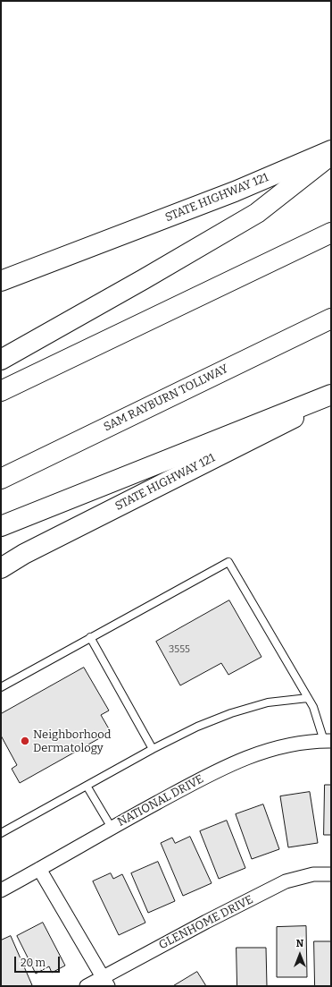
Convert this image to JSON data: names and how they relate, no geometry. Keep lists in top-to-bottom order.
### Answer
{
  "streets": {
    "main road": ["STATE HIGHWAY 121", "SAM RAYBURN TOLLWAY"],
    "street": ["NATIONAL DRIVE", "GLENHOME DRIVE"]
  },
  "places": ["Neighborhood Dermatology"],
  "house_numbers": ["3555"],
  "scale_bar": "20 m",
  "north": "top"
}
